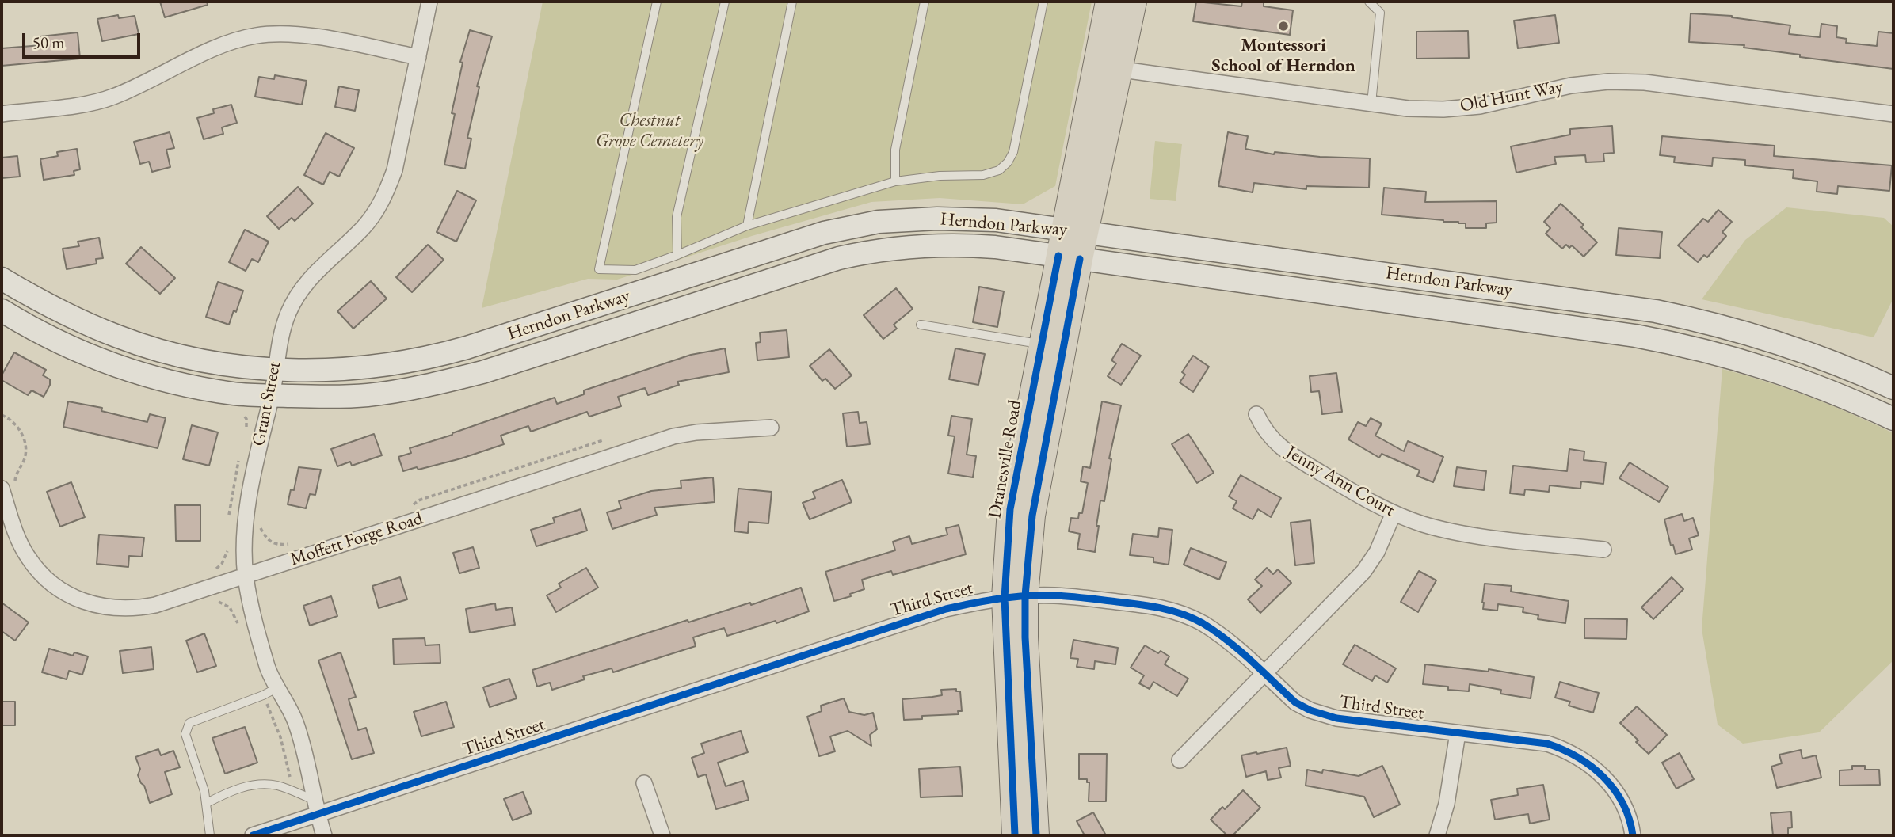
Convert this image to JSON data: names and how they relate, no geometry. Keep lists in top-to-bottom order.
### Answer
{
  "streets": {
    "main road": ["Herndon Parkway", "Dranesville Road"],
    "street": [
      "Old Hunt Way",
      "Grant Street",
      "Jenny Ann Court",
      "Moffett Forge Road",
      "Third Street"
    ]
  },
  "crossings": [
    ["Old Hunt Way", "Dranesville Road"],
    ["Herndon Parkway", "Grant Street"],
    ["Herndon Parkway", "Dranesville Road"],
    ["Grant Street", "Moffett Forge Road"],
    ["Grant Street", "Third Street"],
    ["Dranesville Road", "Third Street"]
  ],
  "parks": ["Chestnut Grove Cemetery"],
  "places": ["Montessori School of Herndon"],
  "scale_bar": "50 m"
}
